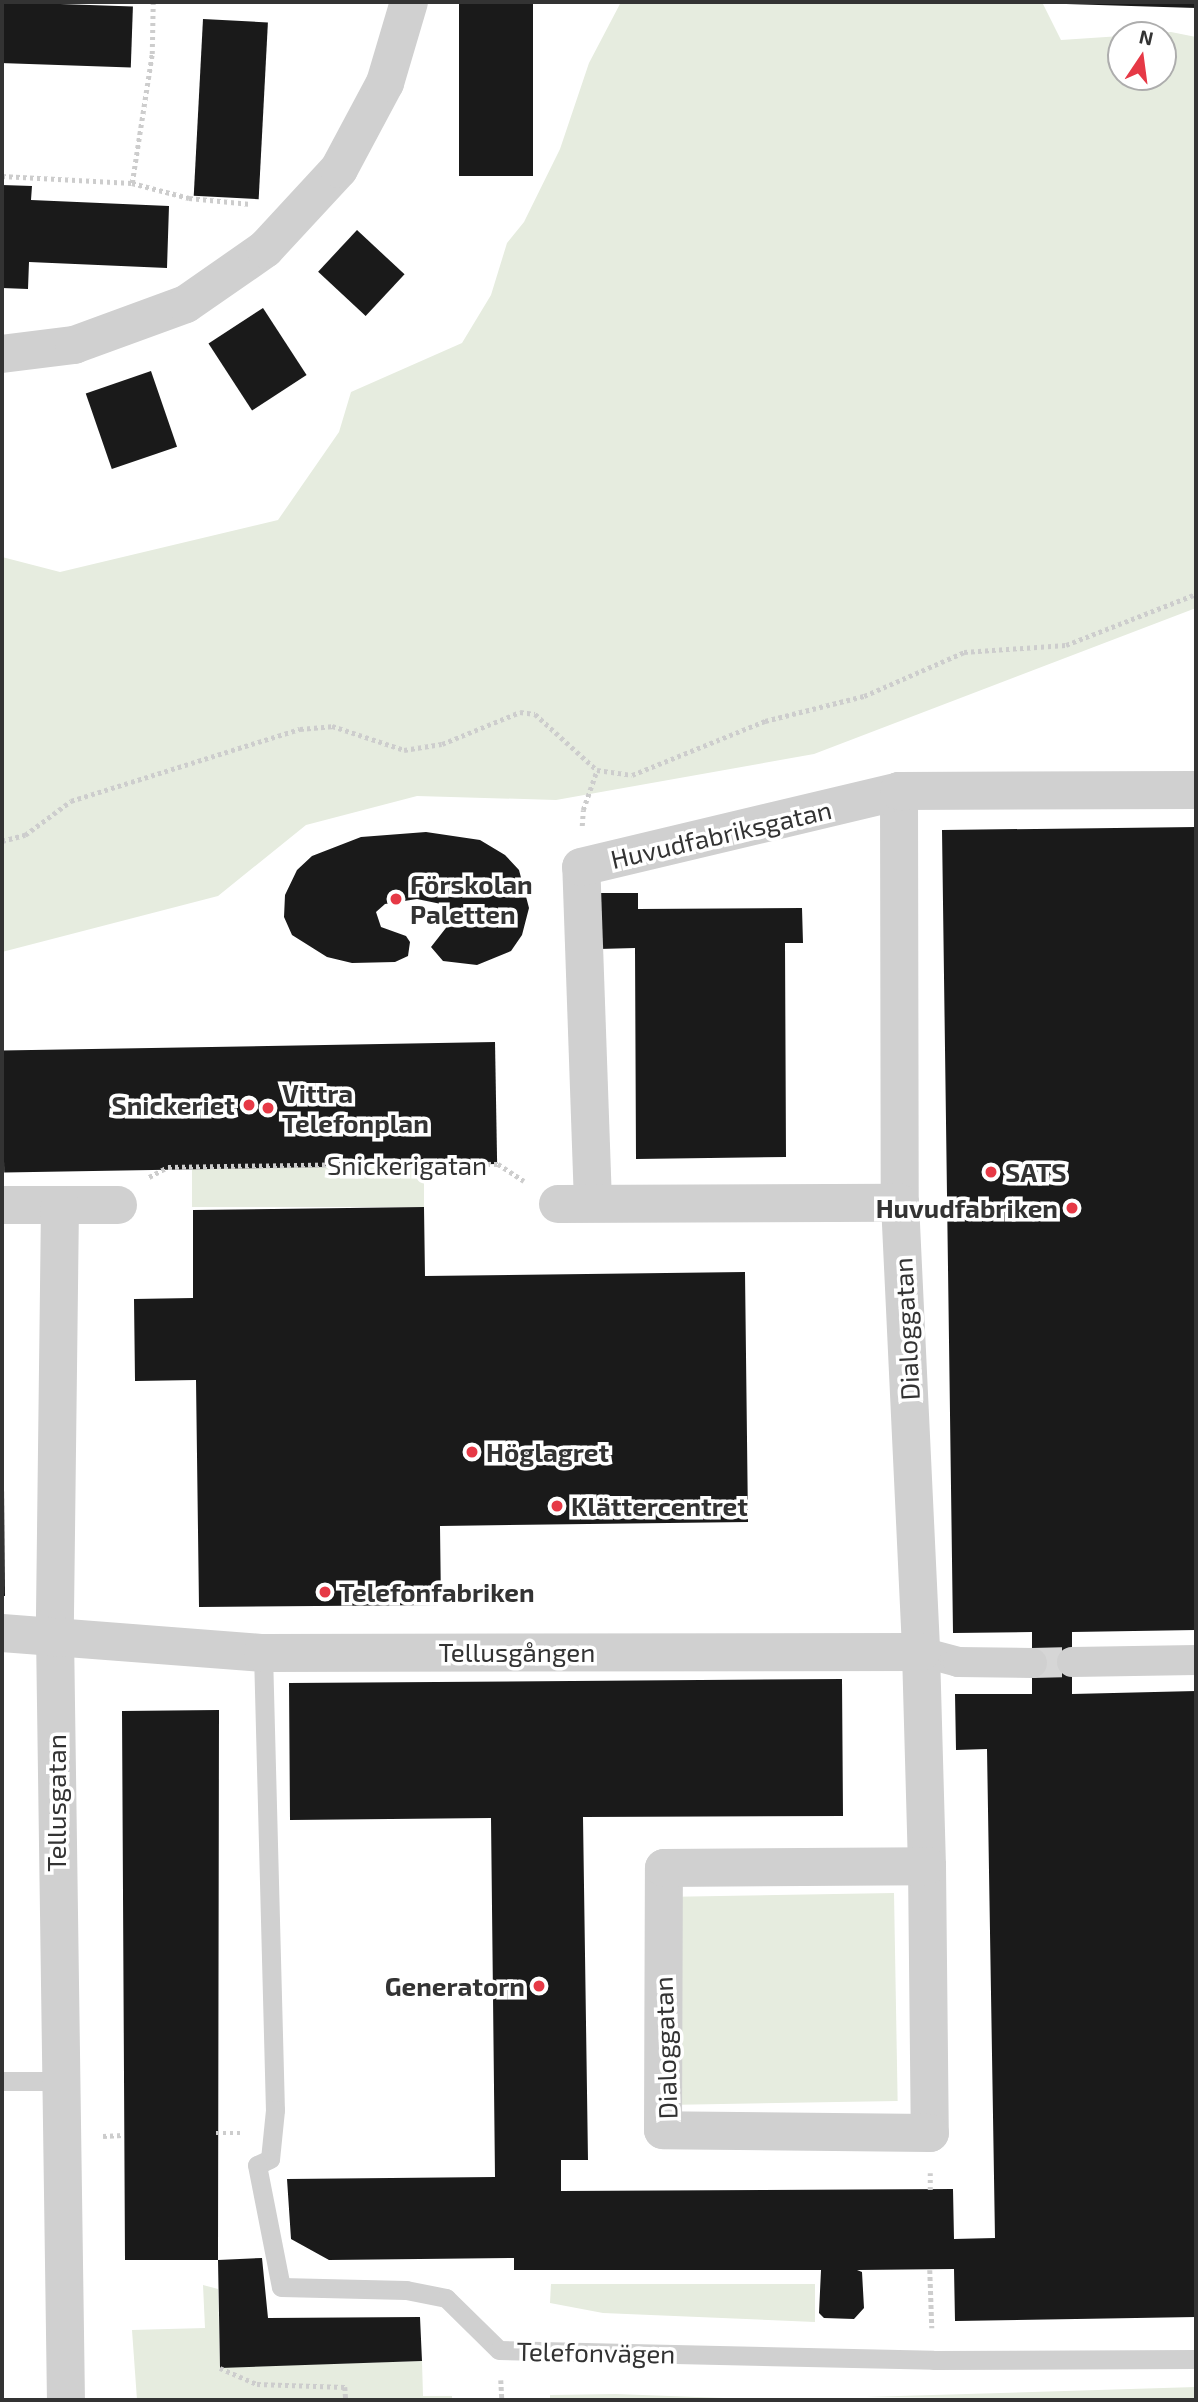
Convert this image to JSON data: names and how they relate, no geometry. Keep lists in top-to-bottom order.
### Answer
{
  "streets": {
    "street": [
      "Huvudfabriksgatan",
      "Dialoggatan",
      "Tellusgången",
      "Tellusgatan"
    ],
    "lane": ["Telefonvägen"],
    "path": ["Snickerigatan"]
  },
  "crossings": [
    ["Huvudfabriksgatan", "Snickerigatan"],
    ["Huvudfabriksgatan", "Dialoggatan"],
    ["Dialoggatan", "Tellusgången"],
    ["Tellusgången", "Tellusgatan"],
    ["Tellusgången", "Telefonvägen"]
  ],
  "places": [
    "Förskolan Paletten",
    "Snickeriet",
    "Vittra Telefonplan",
    "SATS",
    "Huvudfabriken",
    "Höglagret",
    "Klättercentret",
    "Telefonfabriken",
    "Generatorn"
  ],
  "north": "top"
}
